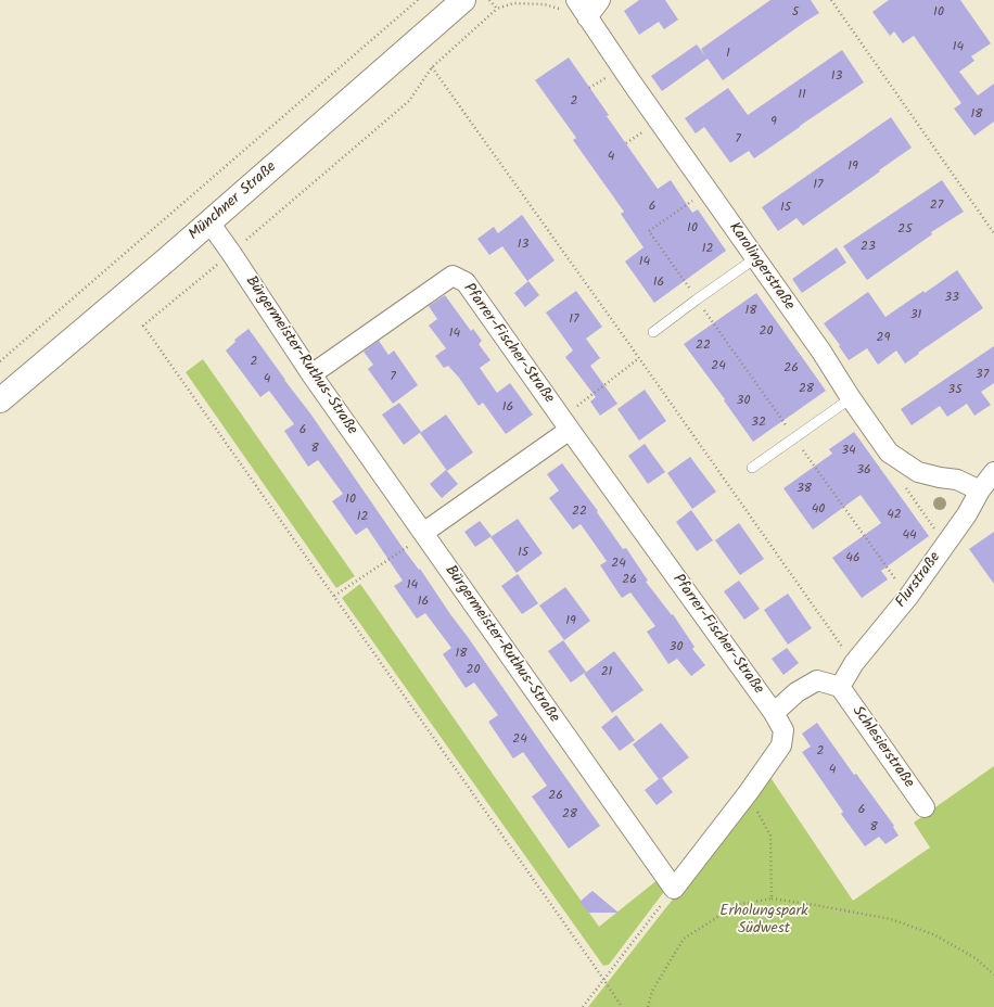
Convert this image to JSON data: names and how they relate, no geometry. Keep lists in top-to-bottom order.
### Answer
{
  "streets": {
    "street": [
      "Münchner Straße",
      "Karolingerstraße",
      "Pfarrer-Fischer-Straße",
      "Bürgermeister-Ruthus-Straße",
      "Flurstraße",
      "Schlesierstraße"
    ]
  },
  "crossings": [
    ["Münchner Straße", "Bürgermeister-Ruthus-Straße"],
    ["Karolingerstraße", "Flurstraße"],
    ["Pfarrer-Fischer-Straße", "Bürgermeister-Ruthus-Straße"],
    ["Flurstraße", "Schlesierstraße"]
  ],
  "parks": ["Erholungspark Südwest"],
  "house_numbers": [
    "5",
    "10",
    "14",
    "1",
    "13",
    "11",
    "2",
    "18",
    "9",
    "7",
    "4",
    "19",
    "17",
    "27",
    "6",
    "15",
    "10",
    "25",
    "13",
    "23",
    "12",
    "14",
    "16",
    "33",
    "18",
    "31",
    "17",
    "20",
    "14",
    "29",
    "22",
    "2",
    "24",
    "26",
    "37",
    "7",
    "4",
    "28",
    "35",
    "30",
    "16",
    "32",
    "6",
    "8",
    "34",
    "36",
    "38",
    "10",
    "40",
    "22",
    "42",
    "12",
    "44",
    "15",
    "46",
    "24",
    "26",
    "14",
    "16",
    "19",
    "30",
    "18",
    "20",
    "21",
    "24",
    "2",
    "4",
    "26",
    "6",
    "28",
    "8"
  ]
}
